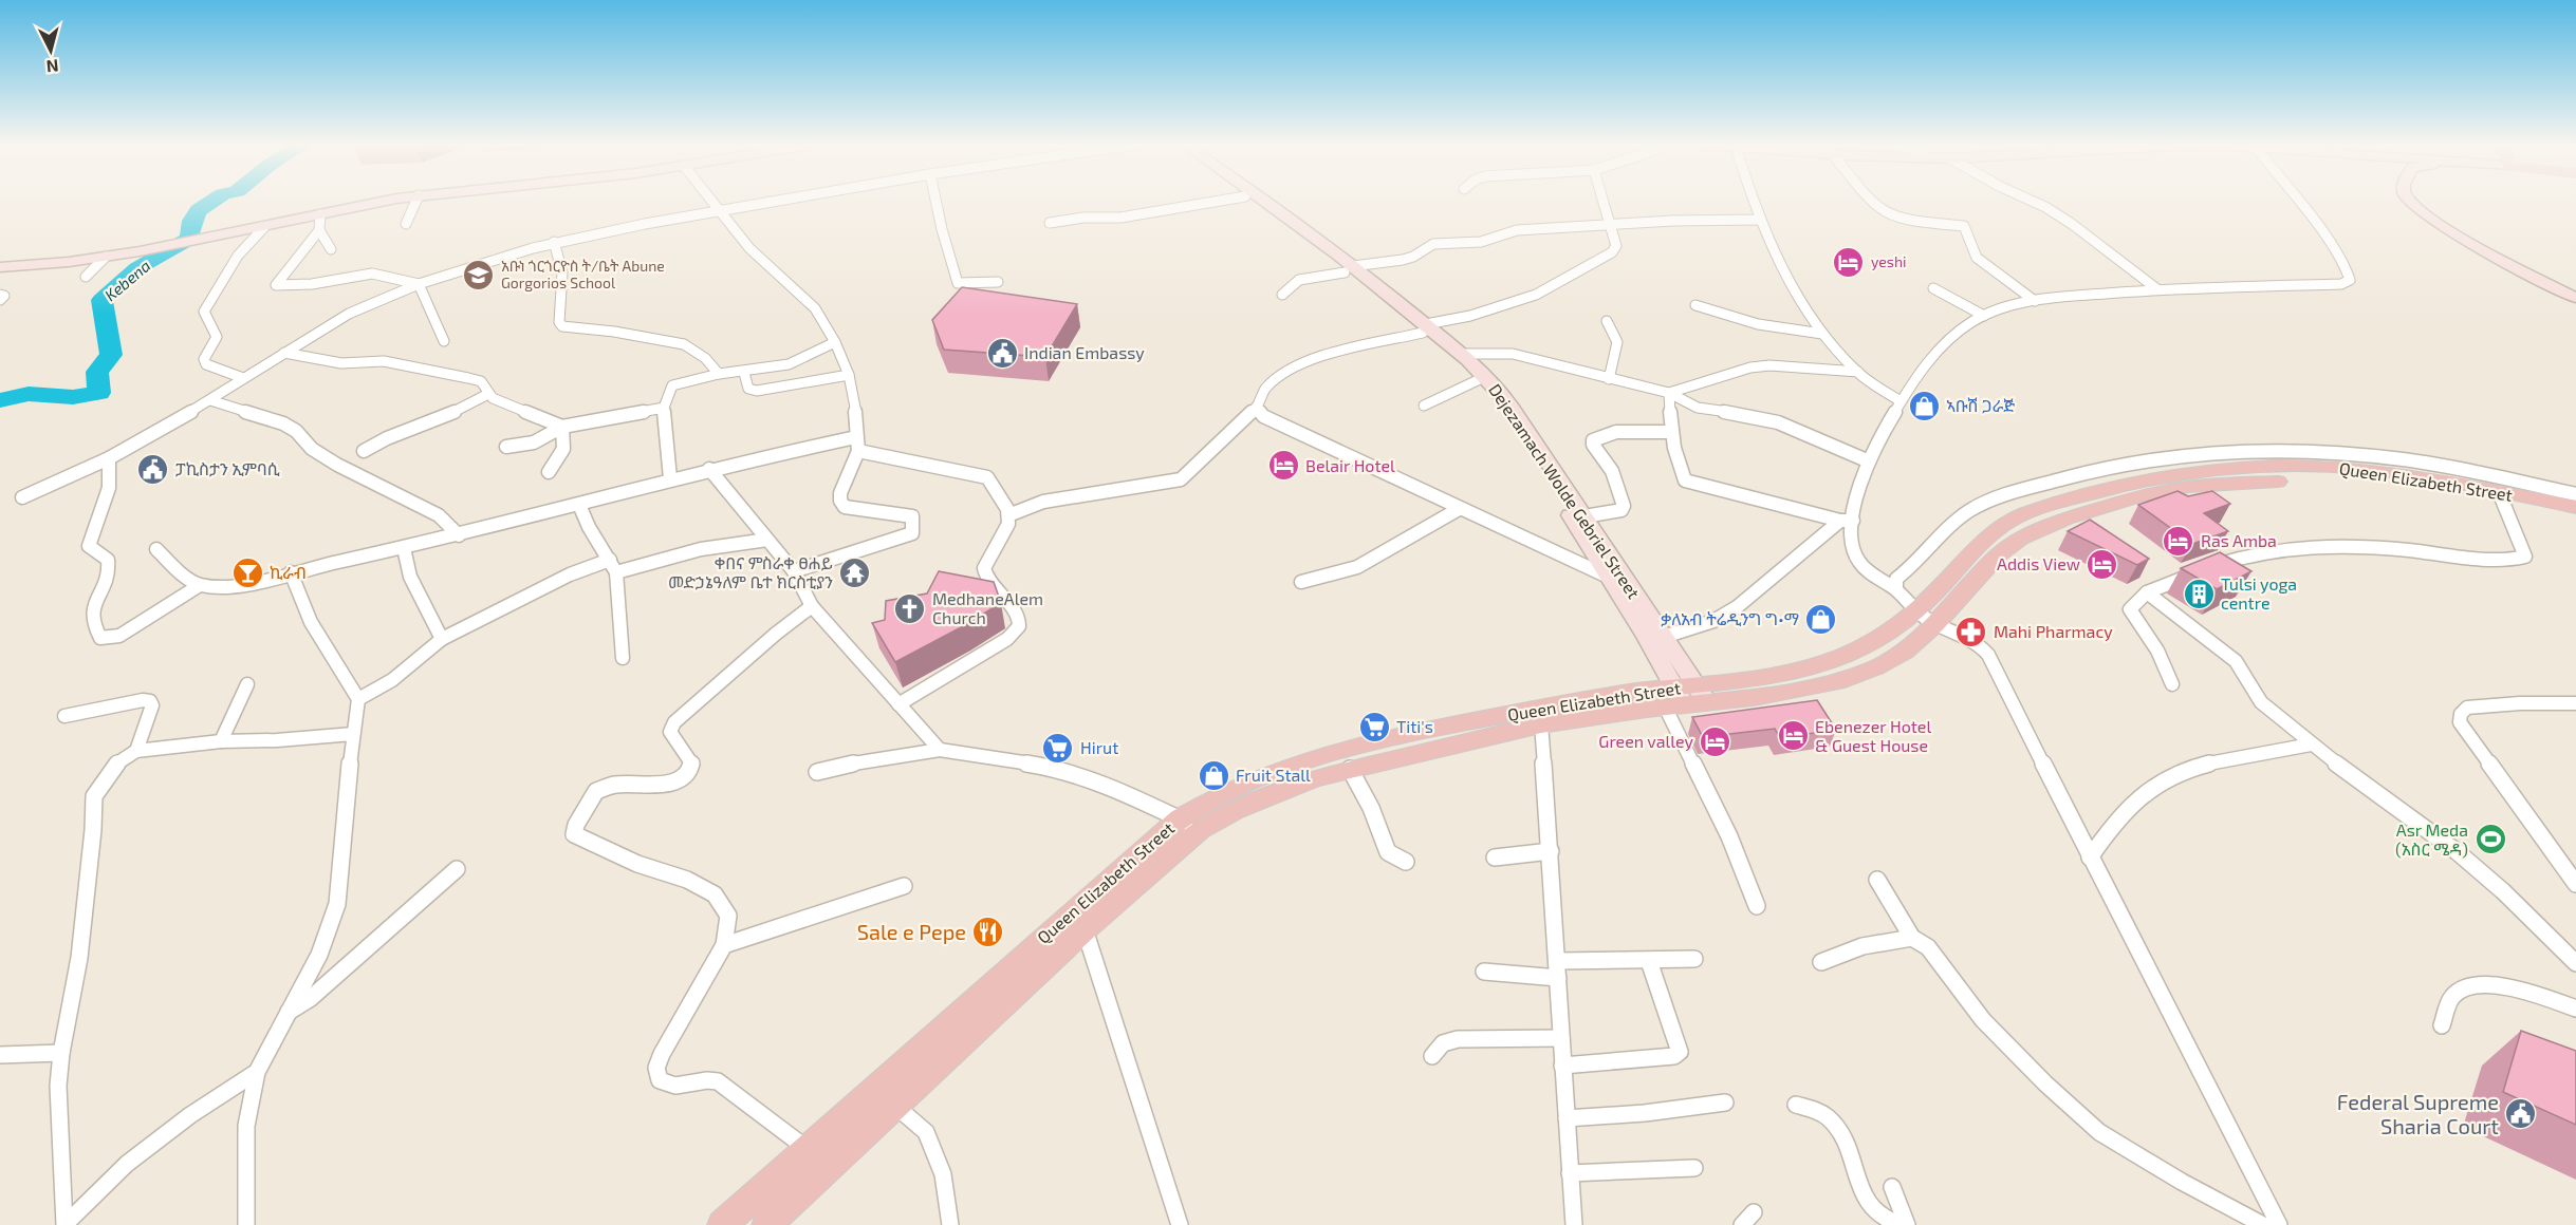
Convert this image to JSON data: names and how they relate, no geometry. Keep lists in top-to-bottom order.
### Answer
{
  "streets": {
    "main road": ["Queen Elizabeth Street", "Dejezamach Wolde Gebriel Street"]
  },
  "crossings": [
    ["Queen Elizabeth Street", "Dejezamach Wolde Gebriel Street"]
  ],
  "water": ["Kebena"],
  "places": {
    "hotel": [
      "yeshi",
      "Belair Hotel",
      "Ras Amba",
      "Addis View",
      "Ebenezer Hotel & Guest House",
      "Green valley"
    ],
    "school or university": ["አቡነ ጎርጎርዮስ ት/ቤት Abune Gorgorios School"],
    "public building": ["Indian Embassy", "ፓኪስታን ኢምባሲ", "Federal Supreme Sharia Court"],
    "shop": ["ኣቡሽ ጋራጅ", "ቃለአብ ትሬዲንግ ግ•ማ", "Fruit Stall"],
    "bar": ["ኪራብ"],
    "temple": ["ቀበና ምስራቀ ፀሐይ መድኃኔዓለም ቤተ ክርስቲያን"],
    "building": ["Tulsi yoga centre"],
    "church": ["MedhaneAlem Church"],
    "pharmacy": ["Mahi Pharmacy"],
    "supermarket": ["Titi's", "Hirut"],
    "sports": ["Asr Meda (አስር ሜዳ)"],
    "restaurant": ["Sale e Pepe"]
  },
  "north": "bottom"
}
